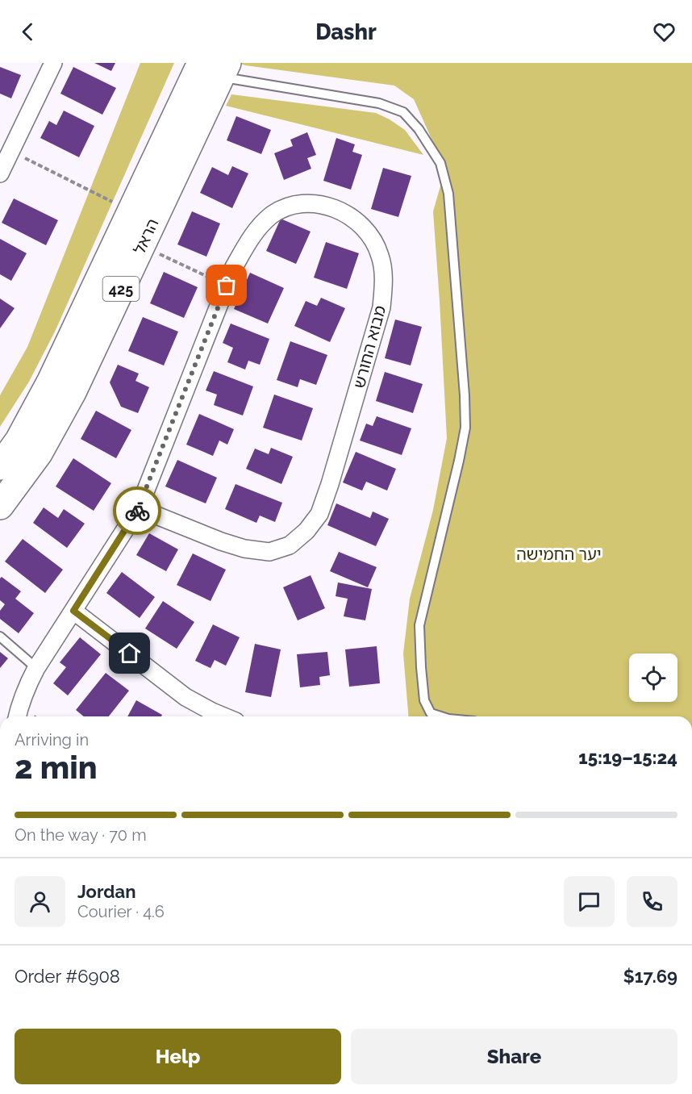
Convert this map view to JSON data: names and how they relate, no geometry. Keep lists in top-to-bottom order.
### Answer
{
  "streets": {
    "main road": ["הראל", "425"],
    "street": ["מבוא החורש"]
  },
  "parks": ["יער החמישה"],
  "page": {
    "header": "Dashr",
    "heading": ["2 min", "Arriving in", "15:19–15:24"],
    "panel": [
      "Jordan",
      "Courier · 4.6",
      "Order #6908",
      "$17.69"
    ],
    "bar": "On the way · 70 m",
    "buttons": ["Help", "Share"]
  }
}
